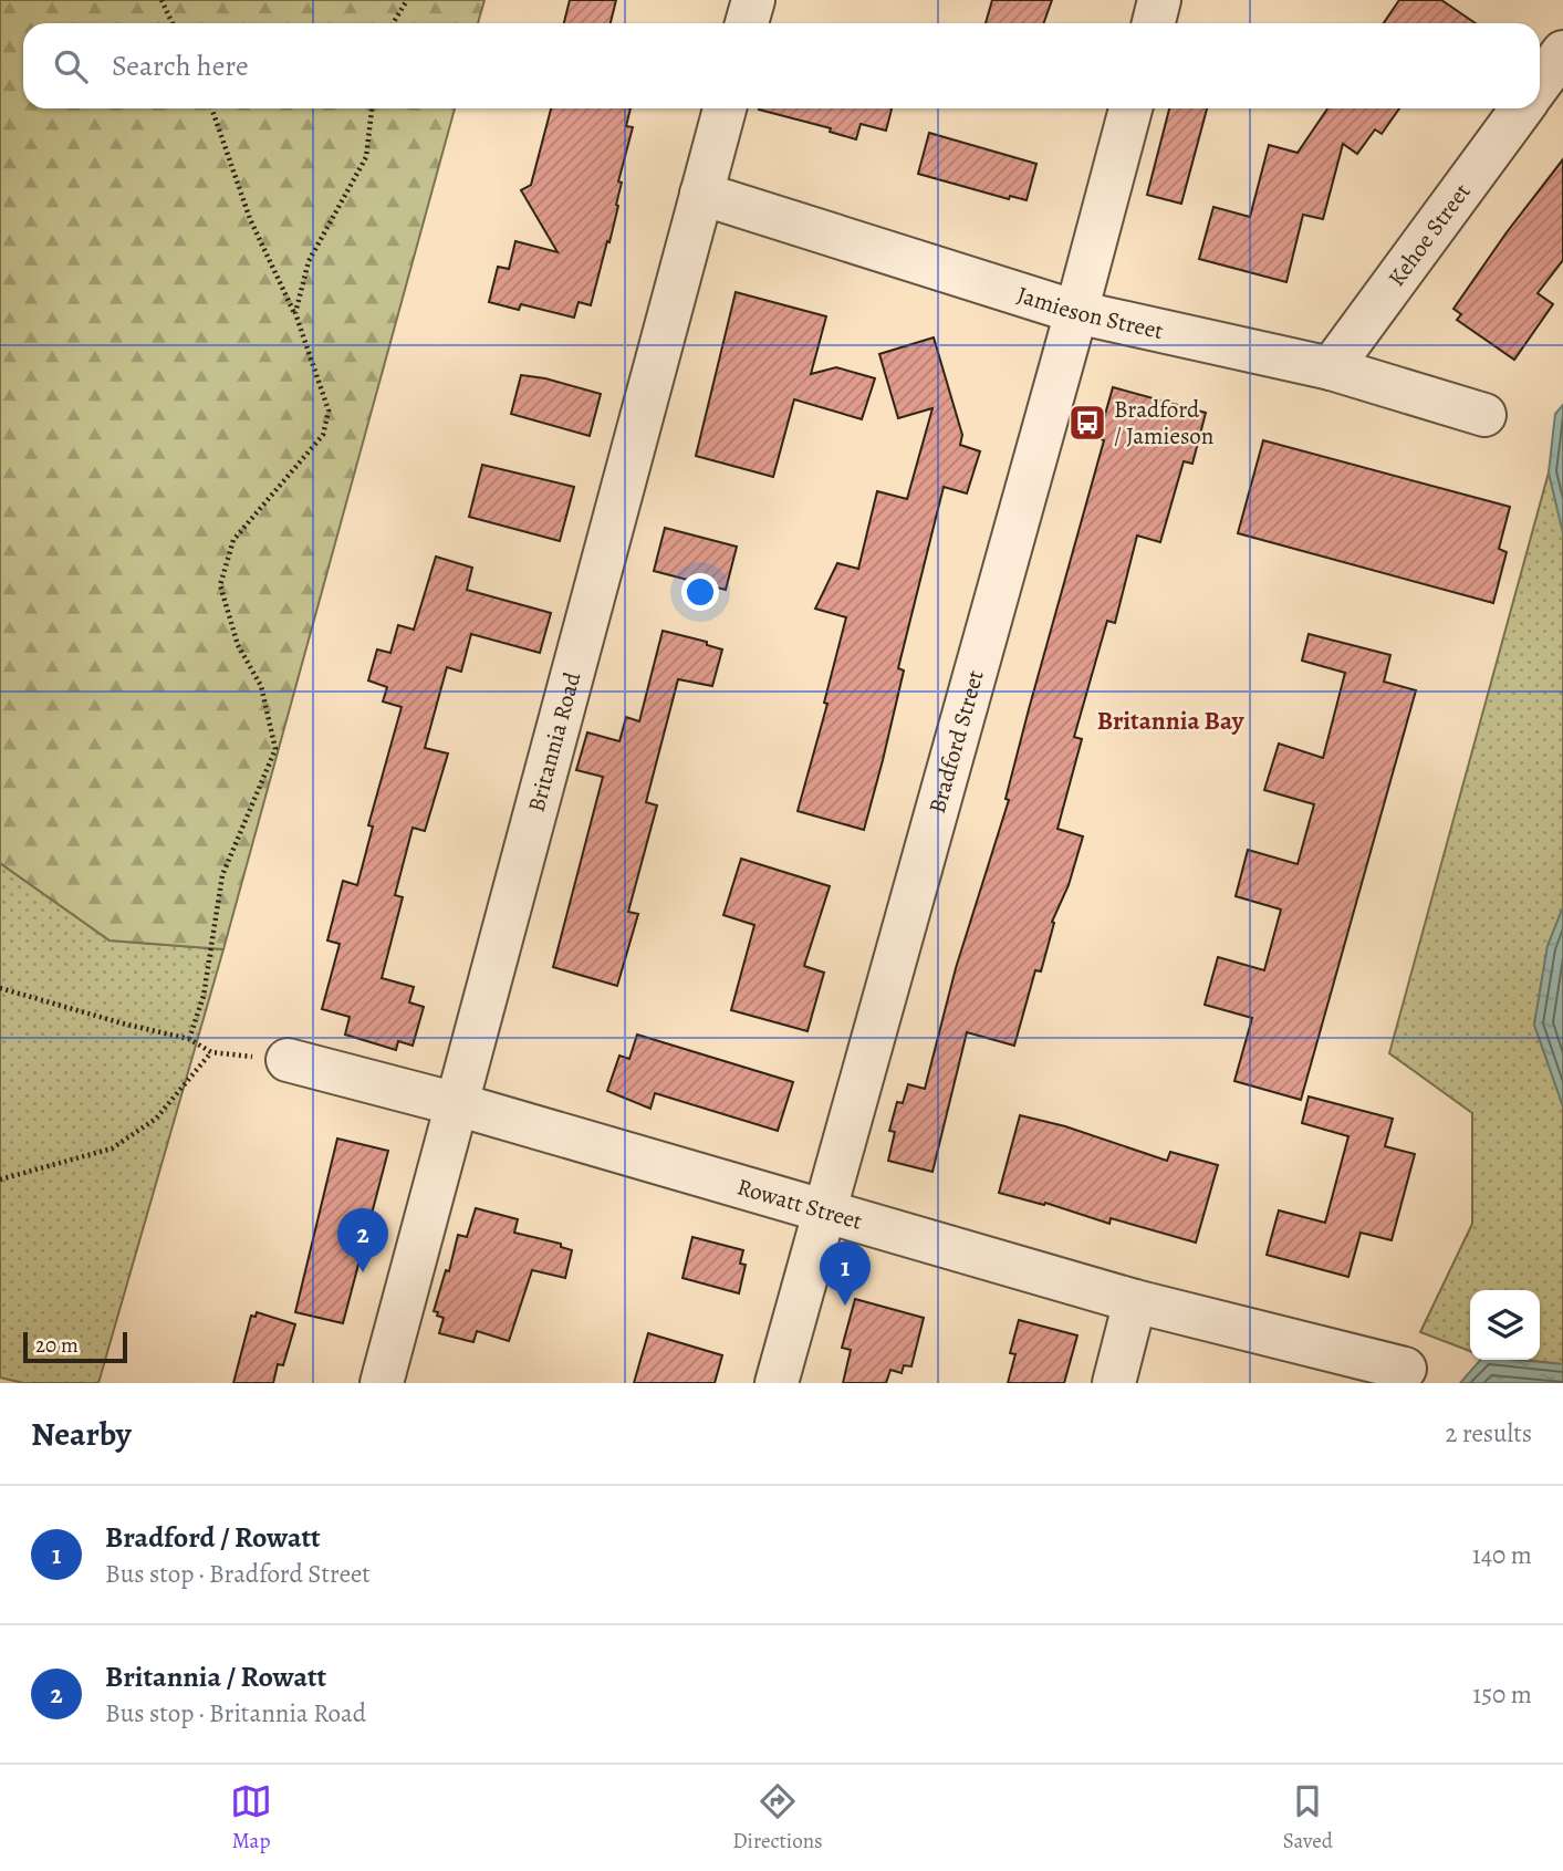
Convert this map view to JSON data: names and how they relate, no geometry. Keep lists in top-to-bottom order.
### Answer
{
  "streets": {
    "street": [
      "Kehoe Street",
      "Jamieson Street",
      "Britannia Road",
      "Bradford Street",
      "Rowatt Street"
    ]
  },
  "crossings": [
    ["Kehoe Street", "Jamieson Street"],
    ["Jamieson Street", "Britannia Road"],
    ["Jamieson Street", "Bradford Street"],
    ["Britannia Road", "Rowatt Street"],
    ["Bradford Street", "Rowatt Street"]
  ],
  "districts": ["Britannia Bay"],
  "places": {
    "bus stop": ["Bradford / Jamieson"]
  },
  "scale_bar": "20 m",
  "page": {
    "search": "Search here",
    "pins": ["2", "1"],
    "scale": "20 m",
    "heading": ["Nearby", "2 results"],
    "list": [
      {
        "mark": "1",
        "name": "Bradford / Rowatt",
        "note": "Bus stop · Bradford Street",
        "value": "140 m"
      },
      {
        "mark": "2",
        "name": "Britannia / Rowatt",
        "note": "Bus stop · Britannia Road",
        "value": "150 m"
      }
    ],
    "nav": ["Map", "Directions", "Saved"]
  }
}
